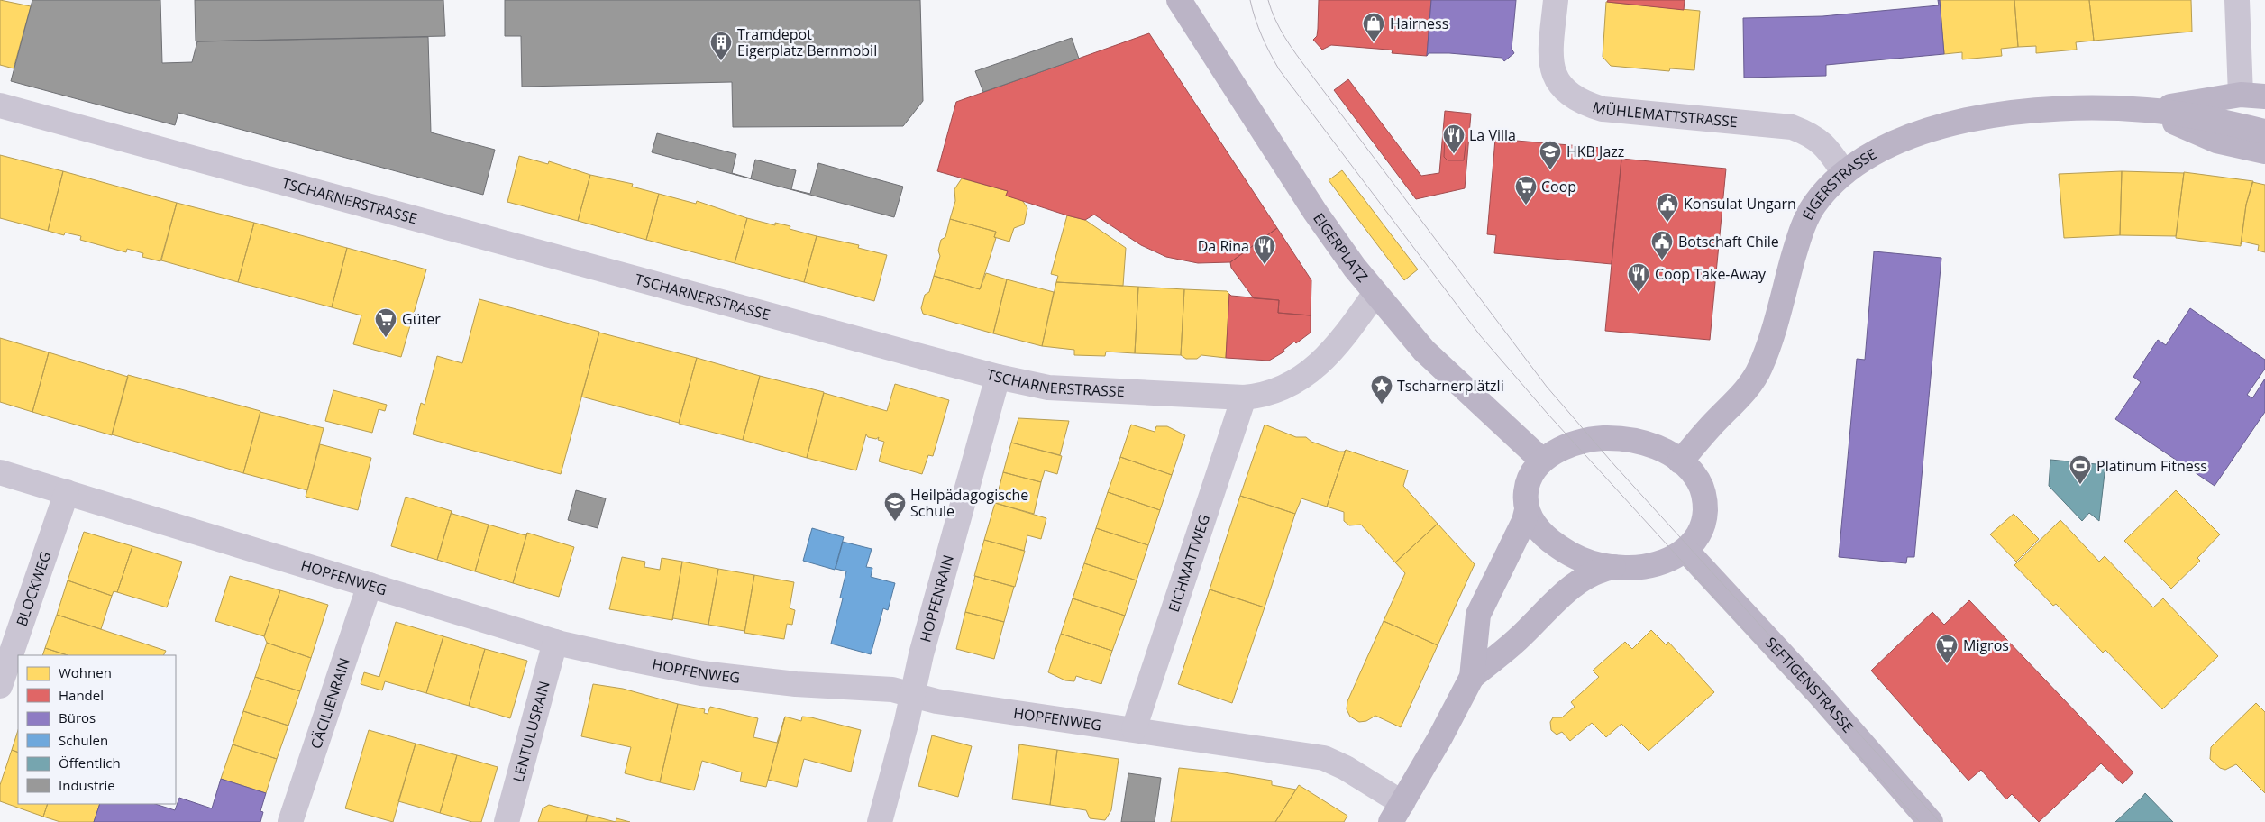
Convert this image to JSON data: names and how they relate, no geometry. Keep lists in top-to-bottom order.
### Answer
{
  "streets": {
    "main road": ["EIGERSTRASSE", "EIGERPLATZ", "SEFTIGENSTRASSE"],
    "street": [
      "MÜHLEMATTSTRASSE",
      "TSCHARNERSTRASSE",
      "EICHMATTWEG",
      "HOPFENWEG",
      "BLOCKWEG",
      "HOPFENRAIN",
      "CÄCILIENRAIN",
      "LENTULUSRAIN"
    ]
  },
  "crossings": [
    ["MÜHLEMATTSTRASSE", "EIGERSTRASSE"],
    ["EIGERSTRASSE", "EIGERPLATZ"],
    ["EIGERSTRASSE", "SEFTIGENSTRASSE"],
    ["TSCHARNERSTRASSE", "EIGERPLATZ"],
    ["TSCHARNERSTRASSE", "EICHMATTWEG"],
    ["TSCHARNERSTRASSE", "HOPFENRAIN"],
    ["EIGERPLATZ", "SEFTIGENSTRASSE"],
    ["EICHMATTWEG", "HOPFENWEG"],
    ["HOPFENWEG", "BLOCKWEG"],
    ["HOPFENWEG", "HOPFENRAIN"],
    ["HOPFENWEG", "CÄCILIENRAIN"],
    ["HOPFENWEG", "LENTULUSRAIN"]
  ],
  "places": {
    "shop": ["Hairness"],
    "building": ["Tramdepot Eigerplatz Bernmobil"],
    "restaurant": ["La Villa", "Da Rina", "Coop Take-Away"],
    "school or university": ["HKB Jazz", "Heilpädagogische Schule"],
    "supermarket": ["Coop", "Güter", "Migros"],
    "public building": ["Konsulat Ungarn", "Botschaft Chile"],
    "place": ["Tscharnerplätzli"],
    "sports": ["Platinum Fitness"]
  },
  "legend": [
    "Wohnen",
    "Handel",
    "Büros",
    "Schulen",
    "Öffentlich",
    "Industrie"
  ]
}
